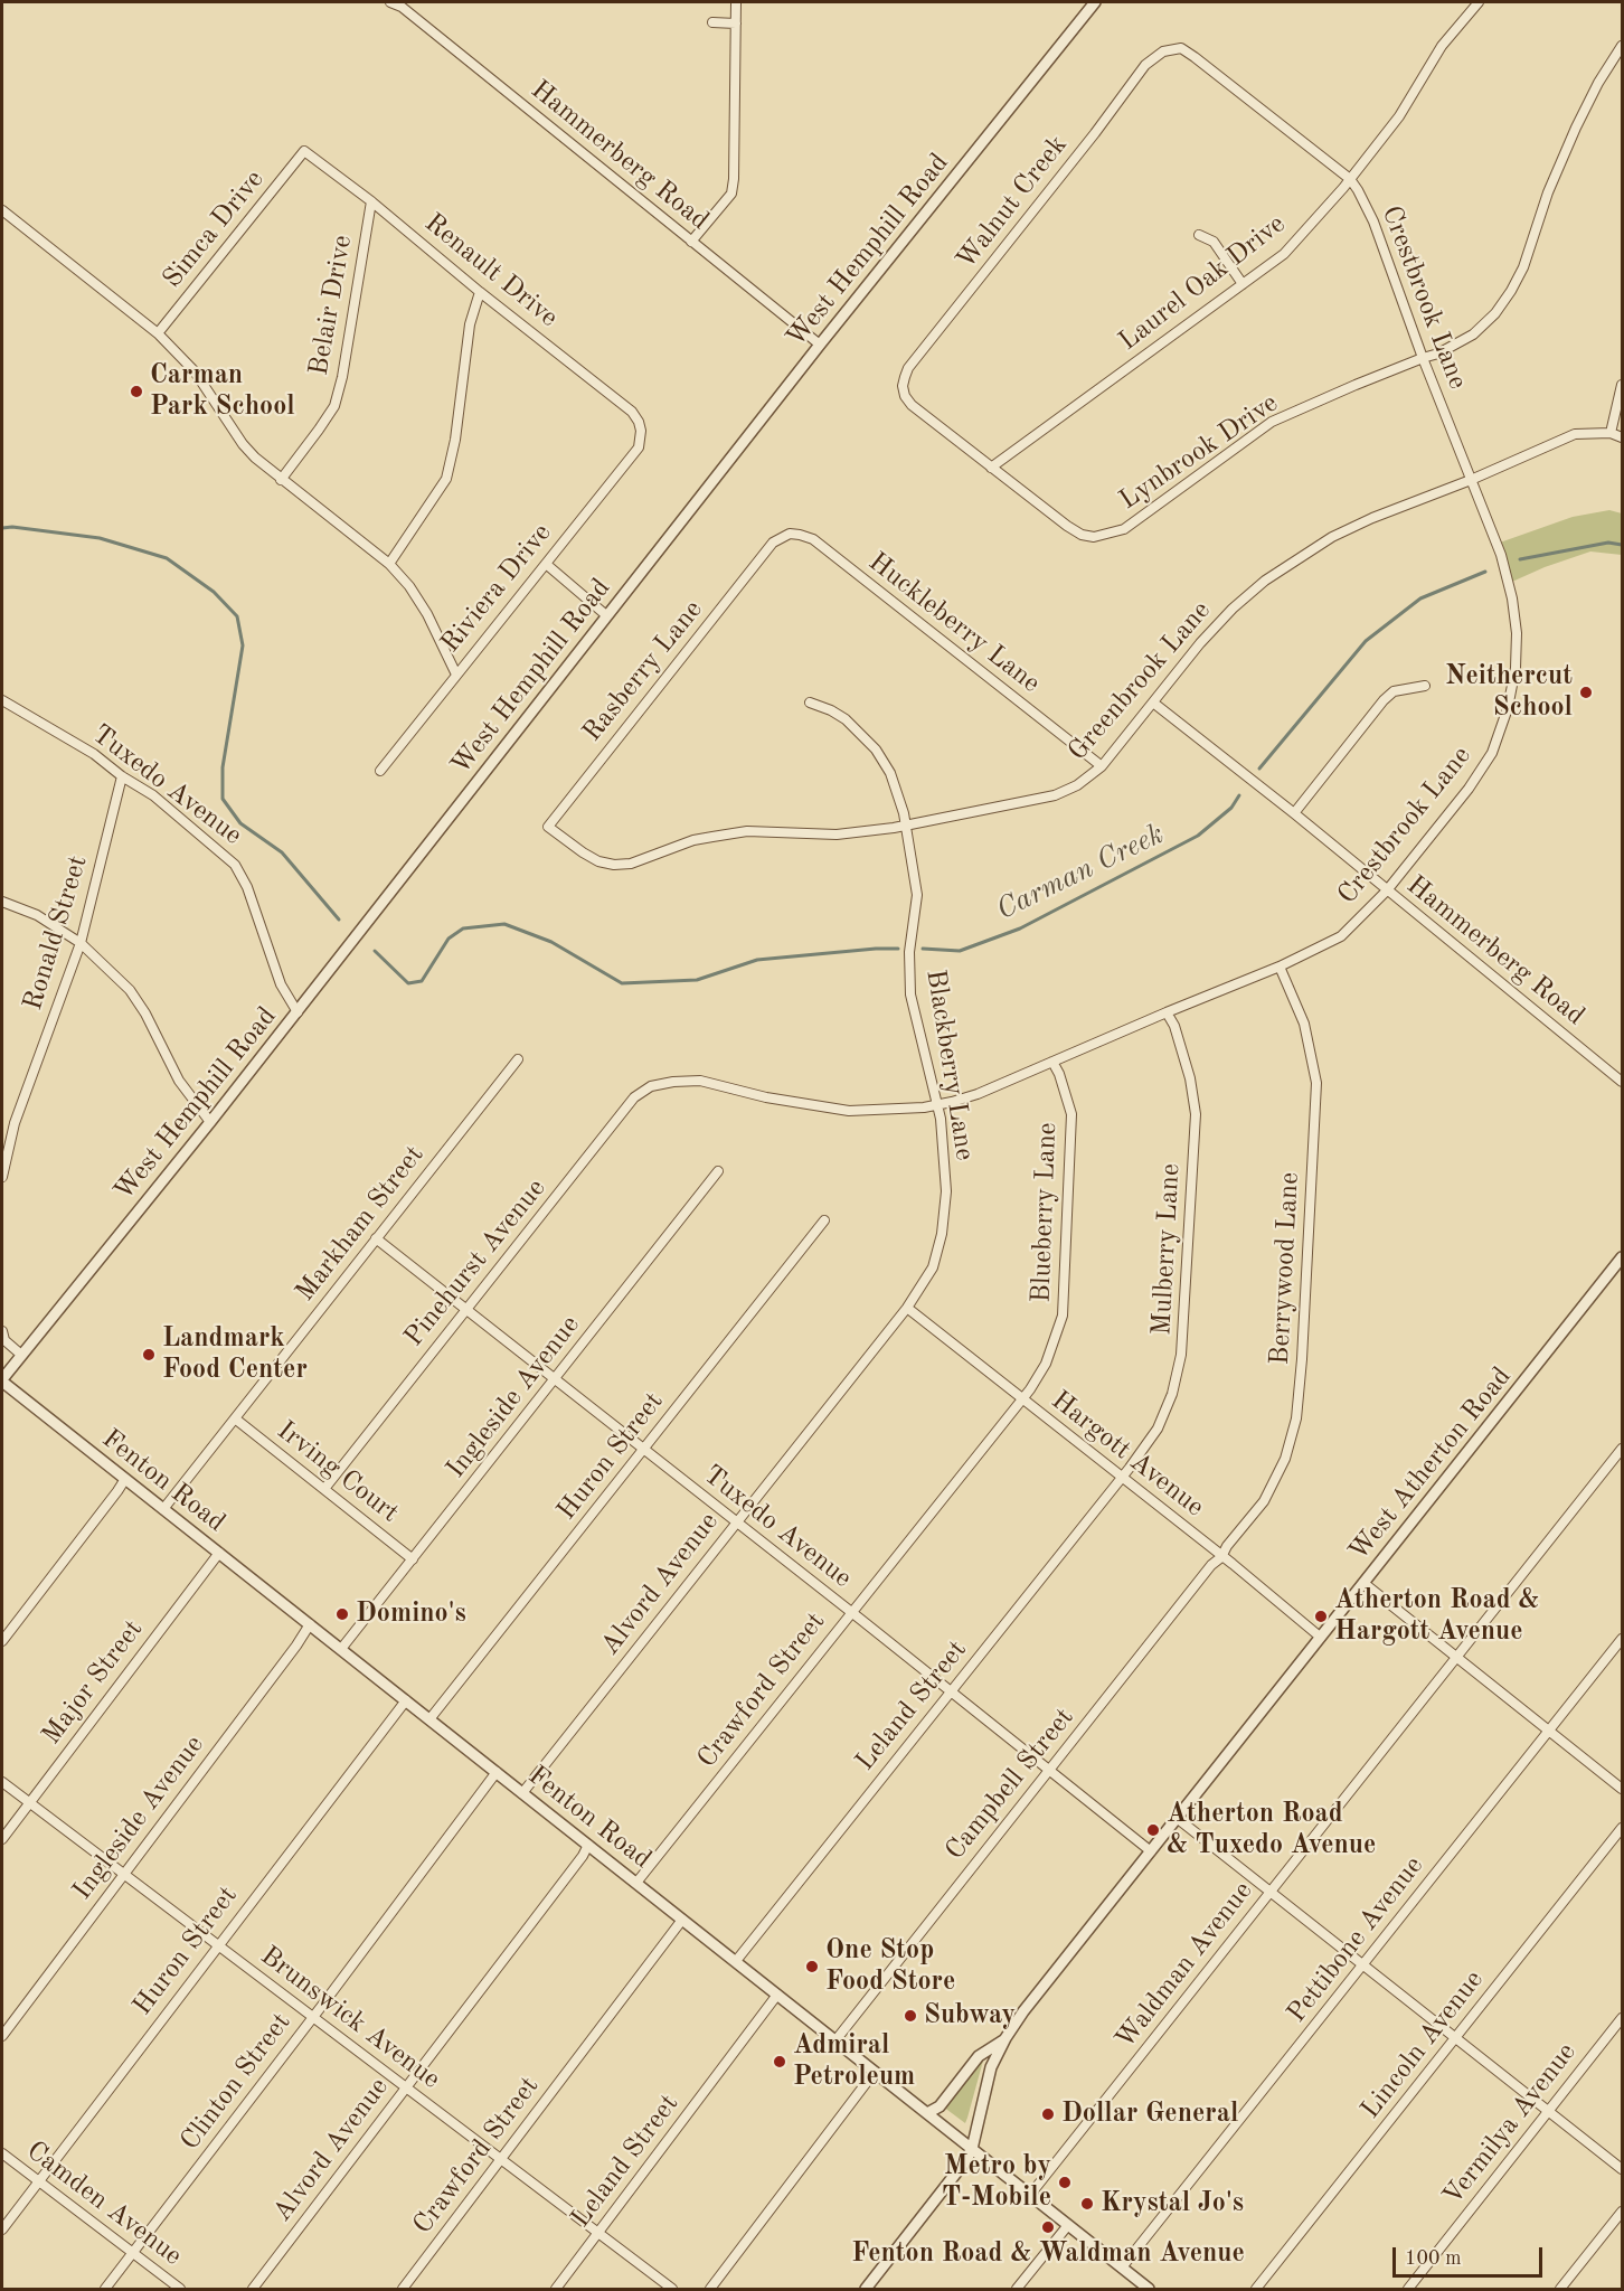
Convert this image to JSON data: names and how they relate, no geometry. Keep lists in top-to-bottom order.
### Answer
{
  "streets": {
    "street": [
      "Hammerberg Road",
      "Walnut Creek",
      "Simca Drive",
      "West Hemphill Road",
      "Renault Drive",
      "Laurel Oak Drive",
      "Crestbrook Lane",
      "Belair Drive",
      "Lynbrook Drive",
      "Riviera Drive",
      "Huckleberry Lane",
      "Rasberry Lane",
      "Greenbrook Lane",
      "Tuxedo Avenue",
      "Ronald Street",
      "Blackberry Lane",
      "Blueberry Lane",
      "Markham Street",
      "Mulberry Lane",
      "Pinehurst Avenue",
      "Berrywood Lane",
      "Ingleside Avenue",
      "Hargott Avenue",
      "Huron Street",
      "West Atherton Road",
      "Irving Court",
      "Fenton Road",
      "Alvord Avenue",
      "Major Street",
      "Crawford Street",
      "Leland Street",
      "Campbell Street",
      "Pettibone Avenue",
      "Waldman Avenue",
      "Brunswick Avenue",
      "Lincoln Avenue",
      "Clinton Street",
      "Vermilya Avenue",
      "Camden Avenue"
    ]
  },
  "crossings": [
    ["Hammerberg Road", "West Hemphill Road"],
    ["Hammerberg Road", "Crestbrook Lane"],
    ["Hammerberg Road", "Greenbrook Lane"],
    ["Walnut Creek", "Crestbrook Lane"],
    ["Walnut Creek", "Lynbrook Drive"],
    ["Simca Drive", "Renault Drive"],
    ["West Hemphill Road", "Tuxedo Avenue"],
    ["West Hemphill Road", "Fenton Road"],
    ["Renault Drive", "Belair Drive"],
    ["Renault Drive", "Riviera Drive"],
    ["Laurel Oak Drive", "Crestbrook Lane"],
    ["Laurel Oak Drive", "Lynbrook Drive"],
    ["Crestbrook Lane", "Lynbrook Drive"],
    ["Crestbrook Lane", "Greenbrook Lane"],
    ["Crestbrook Lane", "Blackberry Lane"],
    ["Crestbrook Lane", "Blueberry Lane"],
    ["Crestbrook Lane", "Mulberry Lane"],
    ["Crestbrook Lane", "Pinehurst Avenue"],
    ["Crestbrook Lane", "Berrywood Lane"],
    ["Huckleberry Lane", "Rasberry Lane"],
    ["Huckleberry Lane", "Greenbrook Lane"],
    ["Rasberry Lane", "Greenbrook Lane"],
    ["Greenbrook Lane", "Blackberry Lane"],
    ["Tuxedo Avenue", "Ronald Street"],
    ["Tuxedo Avenue", "Markham Street"],
    ["Tuxedo Avenue", "Pinehurst Avenue"],
    ["Tuxedo Avenue", "Ingleside Avenue"],
    ["Tuxedo Avenue", "Huron Street"],
    ["Tuxedo Avenue", "West Atherton Road"],
    ["Tuxedo Avenue", "Alvord Avenue"],
    ["Tuxedo Avenue", "Crawford Street"],
    ["Tuxedo Avenue", "Leland Street"],
    ["Tuxedo Avenue", "Campbell Street"],
    ["Blackberry Lane", "Hargott Avenue"],
    ["Blackberry Lane", "Alvord Avenue"],
    ["Blueberry Lane", "Hargott Avenue"],
    ["Blueberry Lane", "Crawford Street"],
    ["Markham Street", "Irving Court"],
    ["Markham Street", "Fenton Road"],
    ["Mulberry Lane", "Hargott Avenue"],
    ["Mulberry Lane", "Leland Street"],
    ["Pinehurst Avenue", "Irving Court"],
    ["Berrywood Lane", "Hargott Avenue"],
    ["Berrywood Lane", "Campbell Street"],
    ["Ingleside Avenue", "Irving Court"],
    ["Ingleside Avenue", "Fenton Road"],
    ["Ingleside Avenue", "Brunswick Avenue"],
    ["Hargott Avenue", "West Atherton Road"],
    ["Hargott Avenue", "Alvord Avenue"],
    ["Hargott Avenue", "Crawford Street"],
    ["Hargott Avenue", "Leland Street"],
    ["Hargott Avenue", "Campbell Street"],
    ["Huron Street", "Fenton Road"],
    ["Huron Street", "Brunswick Avenue"],
    ["Huron Street", "Camden Avenue"],
    ["West Atherton Road", "Fenton Road"],
    ["Fenton Road", "Alvord Avenue"],
    ["Fenton Road", "Major Street"],
    ["Fenton Road", "Crawford Street"],
    ["Fenton Road", "Leland Street"],
    ["Fenton Road", "Campbell Street"],
    ["Fenton Road", "Pettibone Avenue"],
    ["Fenton Road", "Waldman Avenue"],
    ["Fenton Road", "Clinton Street"],
    ["Alvord Avenue", "Brunswick Avenue"],
    ["Major Street", "Brunswick Avenue"],
    ["Crawford Street", "Brunswick Avenue"],
    ["Leland Street", "Brunswick Avenue"],
    ["Brunswick Avenue", "Clinton Street"],
    ["Clinton Street", "Camden Avenue"]
  ],
  "water": ["Carman Creek"],
  "places": [
    "Carman Park School",
    "Neithercut School",
    "Landmark Food Center",
    "Domino's",
    "Atherton Road & Hargott Avenue",
    "Atherton Road & Tuxedo Avenue",
    "One Stop Food Store",
    "Subway",
    "Admiral Petroleum",
    "Dollar General",
    "Metro by T-Mobile",
    "Krystal Jo's",
    "Fenton Road & Waldman Avenue"
  ],
  "scale_bar": "100 m"
}
